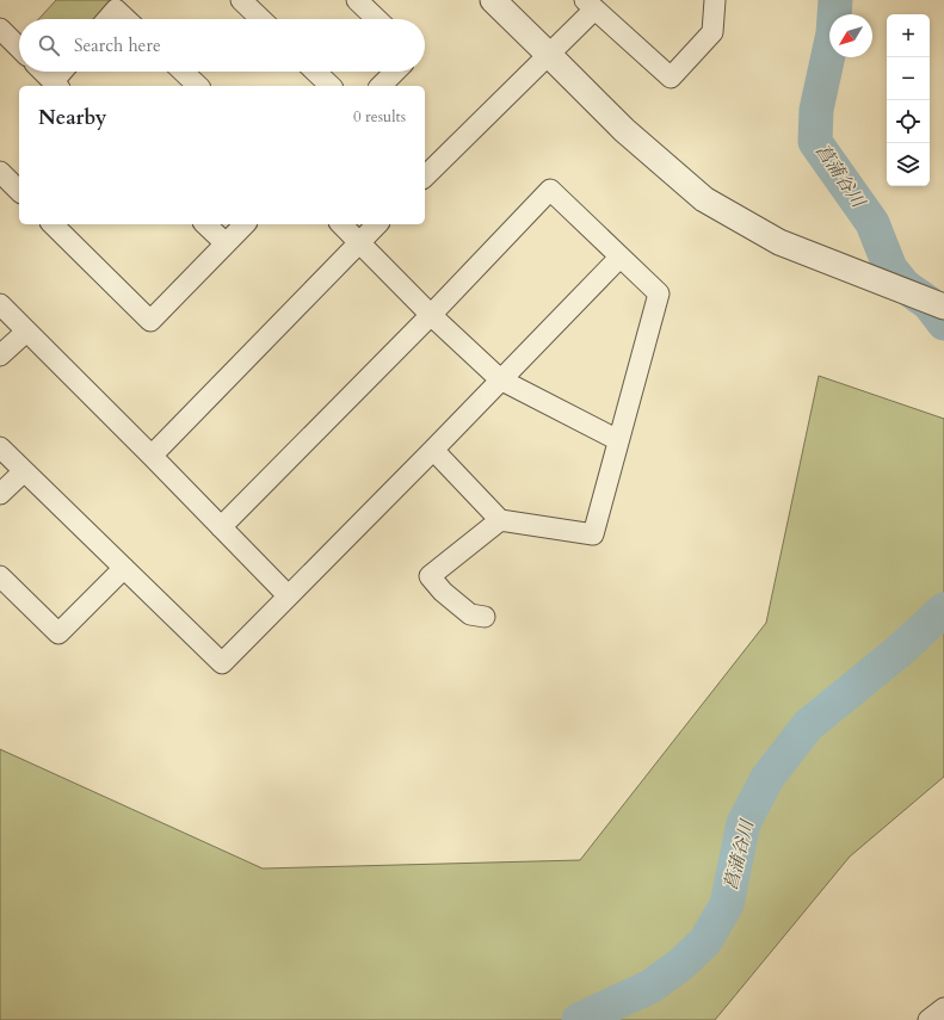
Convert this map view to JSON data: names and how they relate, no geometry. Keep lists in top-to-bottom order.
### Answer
{
  "water": ["菖蒲谷川"],
  "north": "bottom left",
  "page": {
    "map_buttons": ["+", "−"],
    "search": "Search here",
    "heading": ["Nearby", "0 results"]
  }
}
